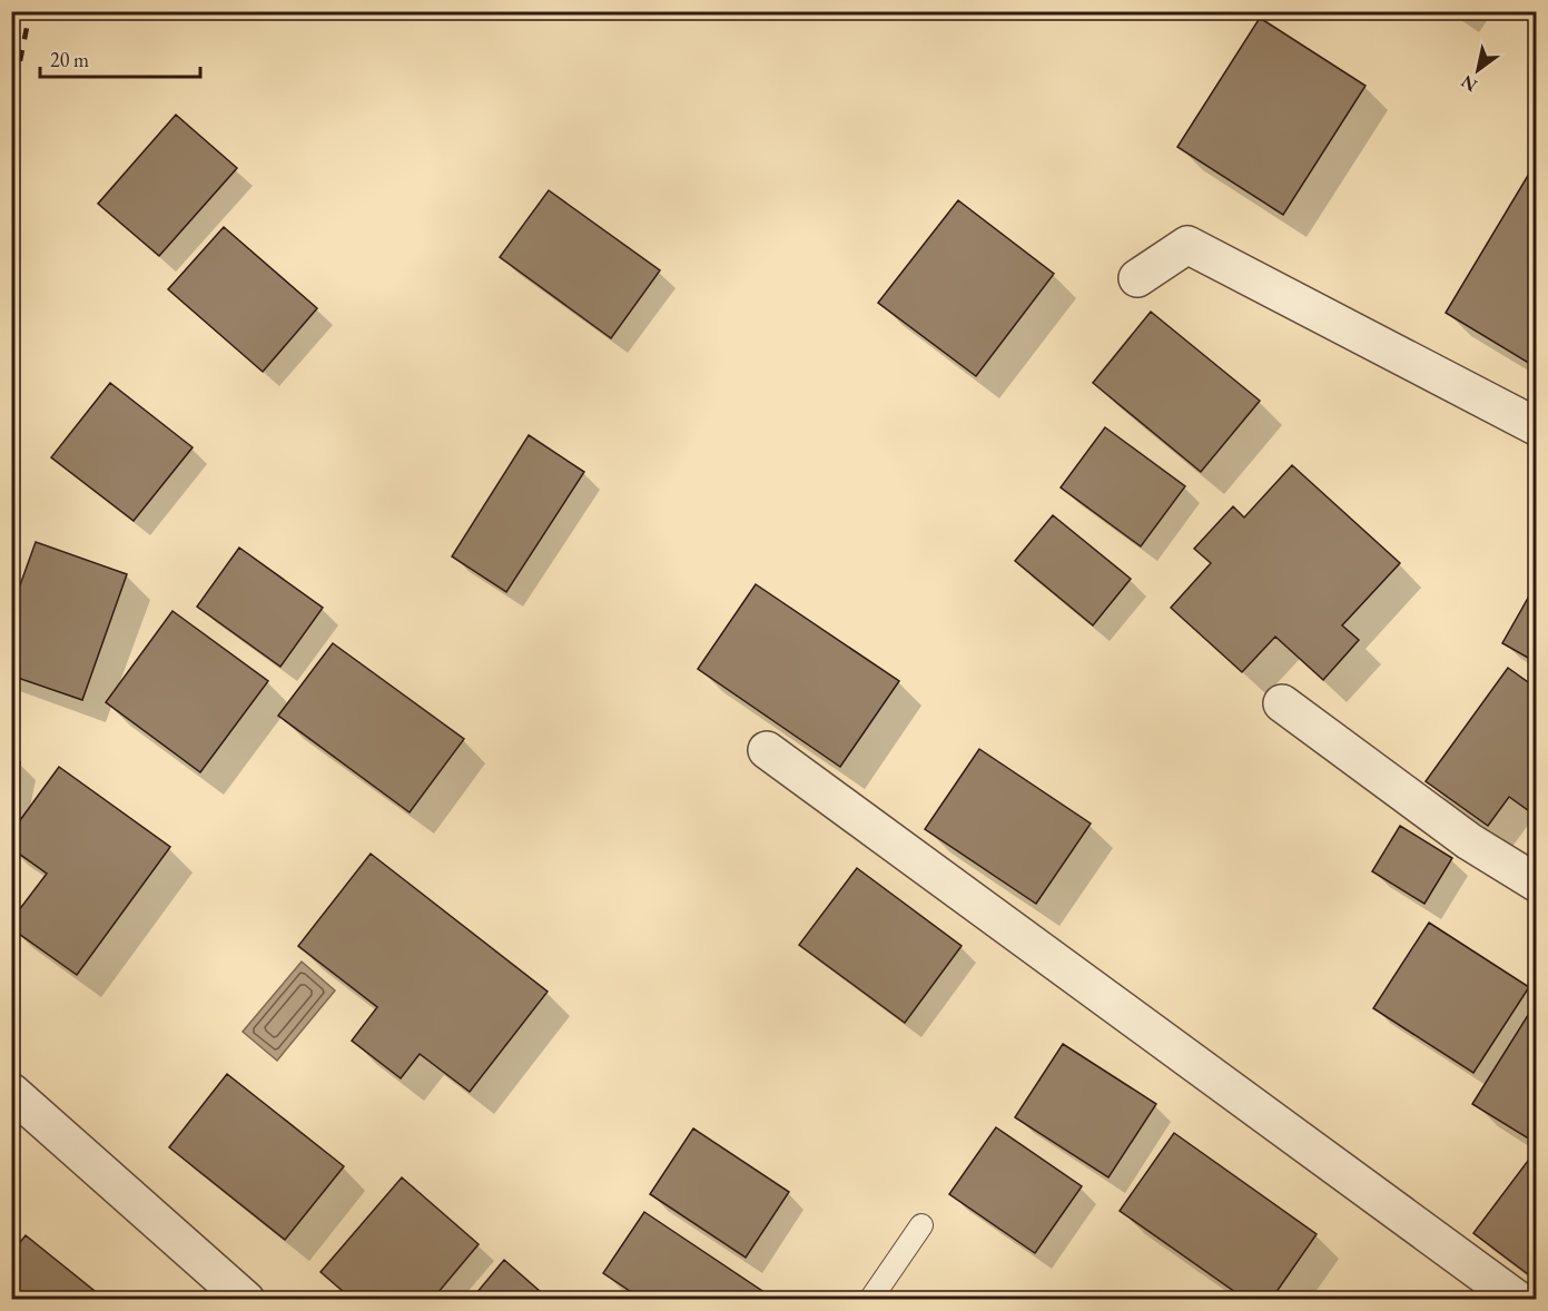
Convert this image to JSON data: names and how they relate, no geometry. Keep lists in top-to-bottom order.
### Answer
{
  "scale_bar": "20 m",
  "north": "bottom left"
}
